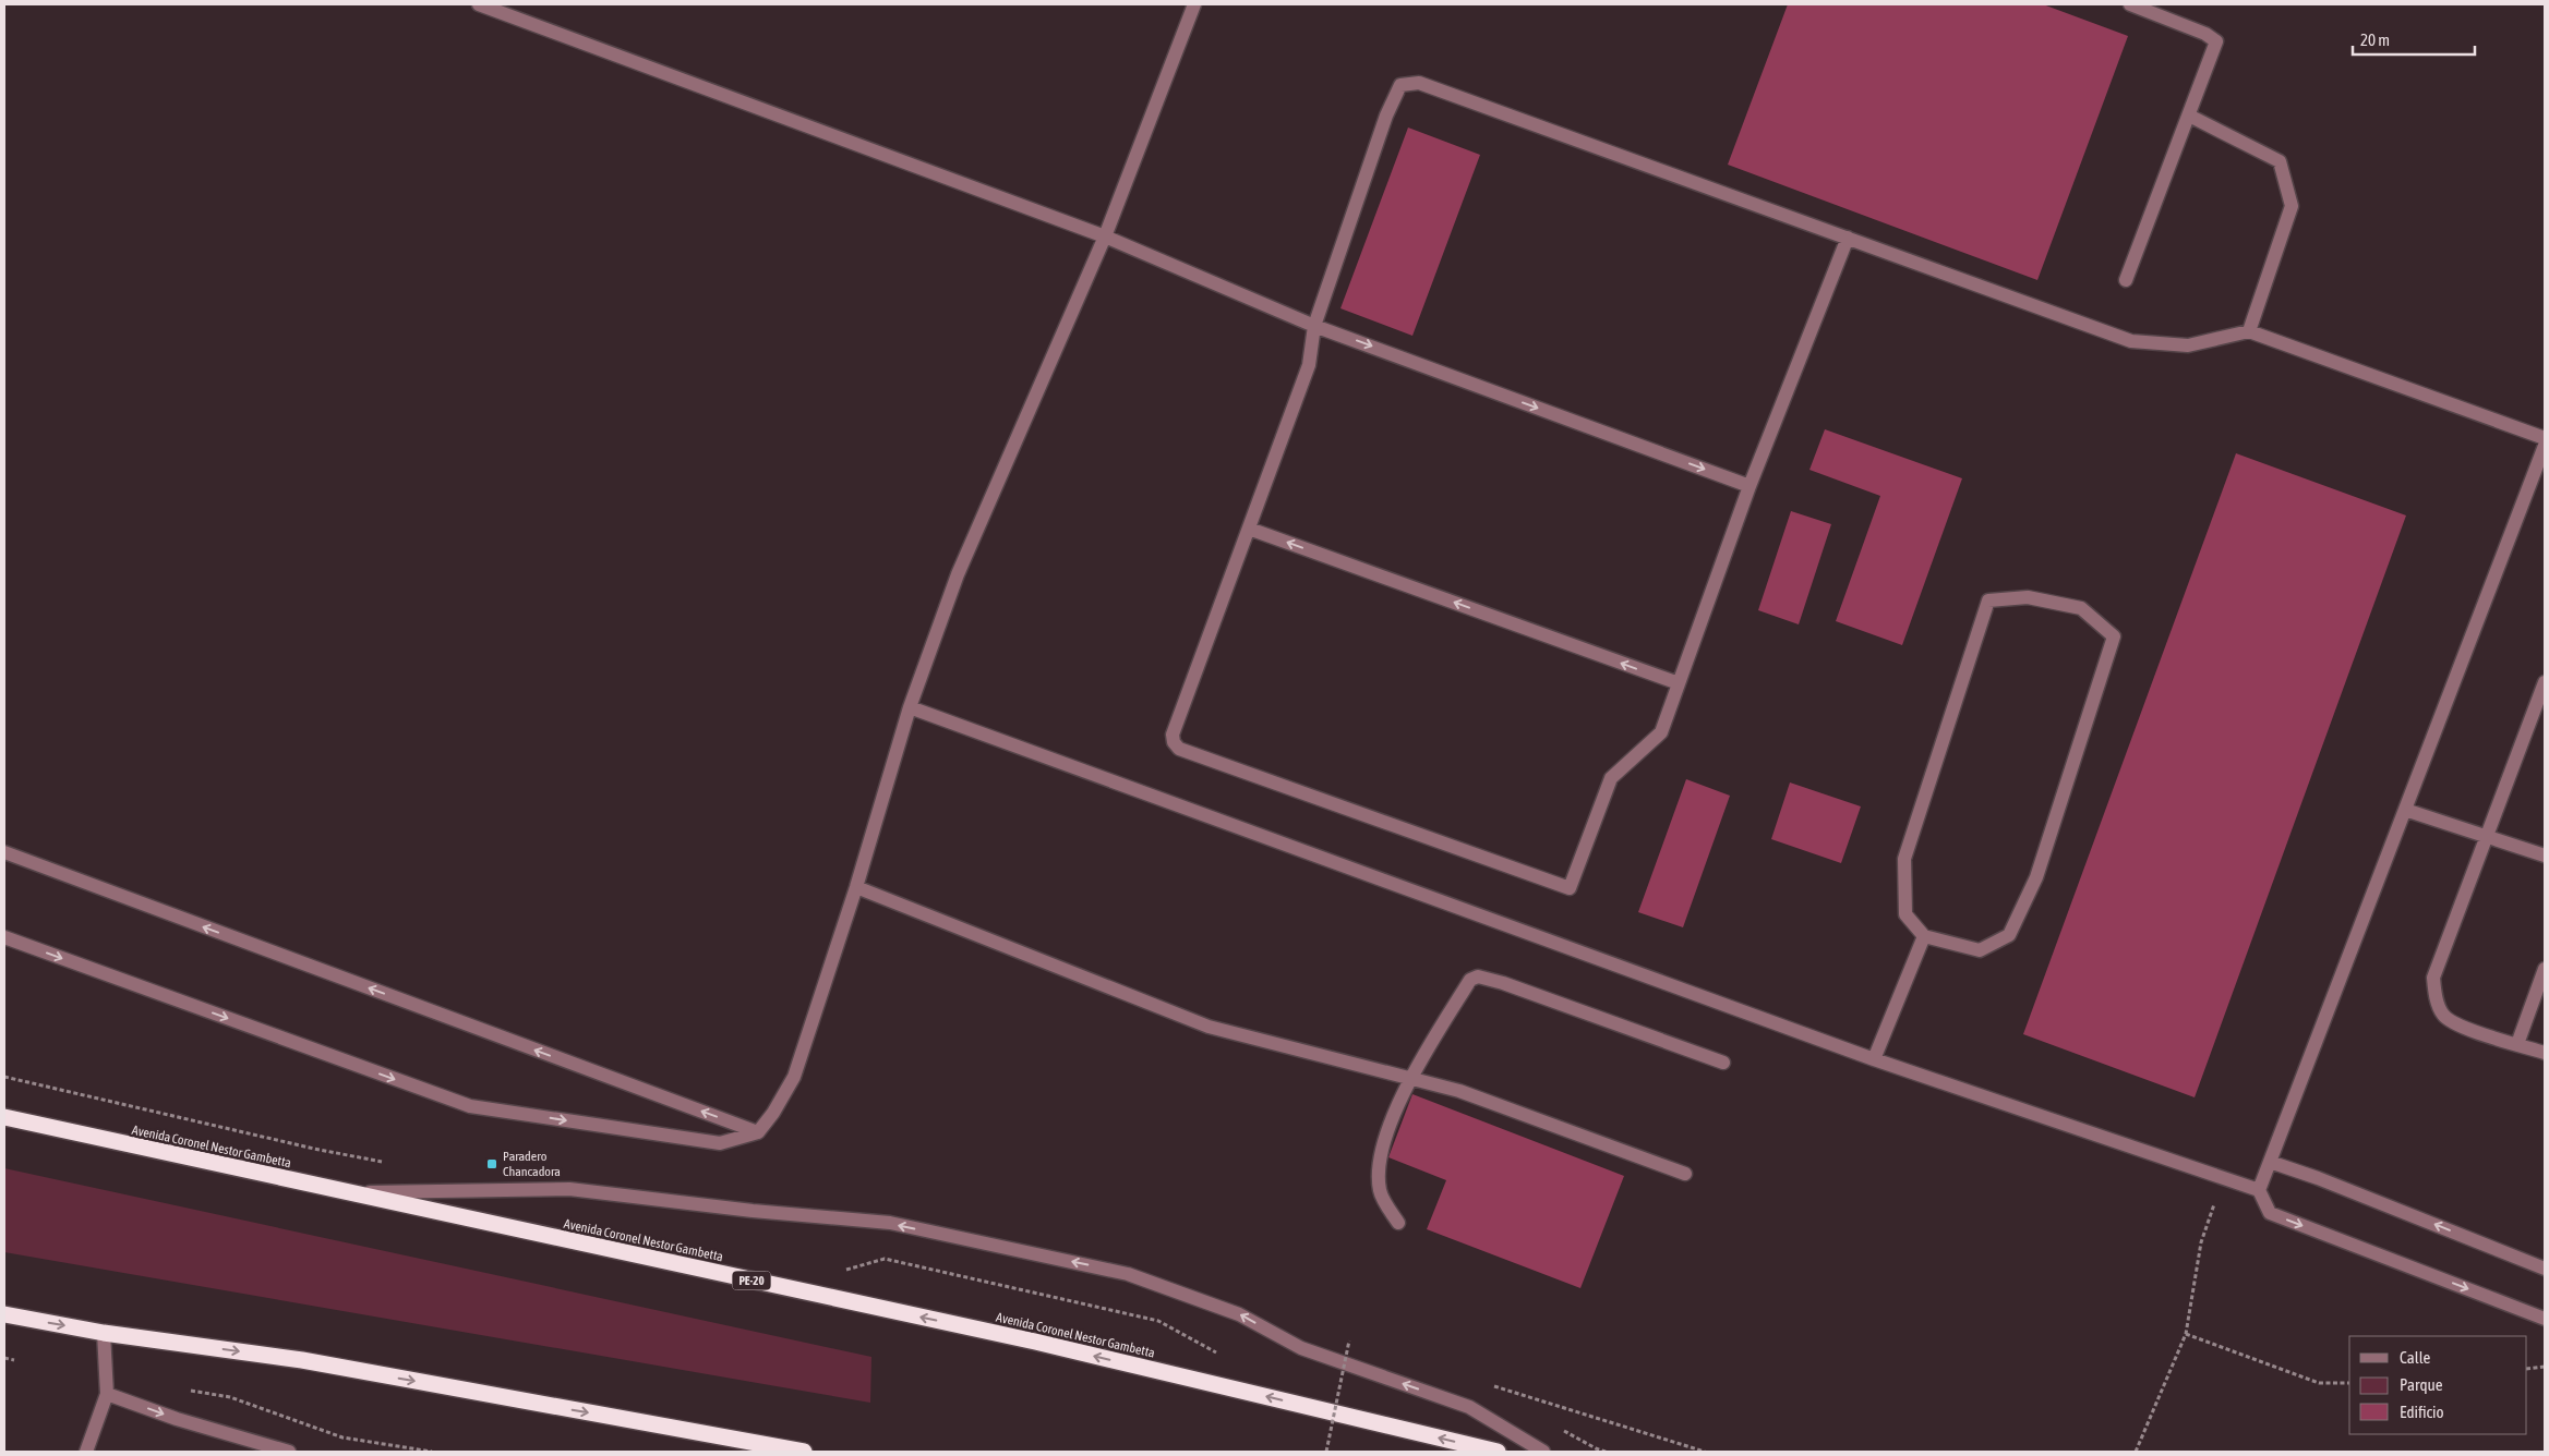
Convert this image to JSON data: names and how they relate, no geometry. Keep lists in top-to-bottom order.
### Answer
{
  "streets": {
    "highway": ["Avenida Coronel Nestor Gambetta", "PE-20"]
  },
  "one_way": ["Avenida Coronel Nestor Gambetta"],
  "places": {
    "transit": ["Paradero Chancadora"]
  },
  "legend": ["Calle", "Parque", "Edificio"],
  "scale_bar": "20 m"
}
